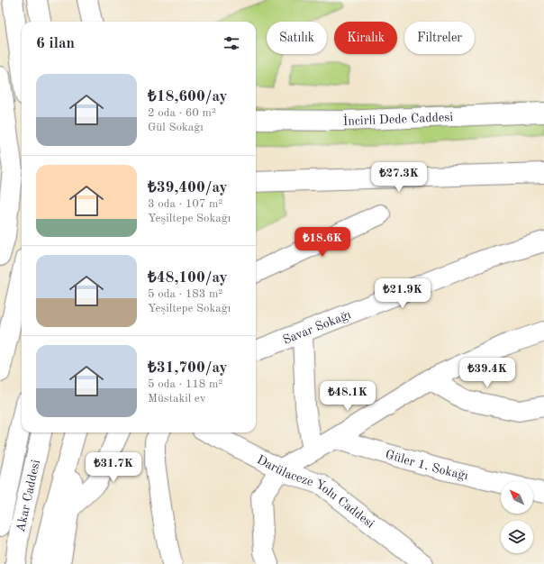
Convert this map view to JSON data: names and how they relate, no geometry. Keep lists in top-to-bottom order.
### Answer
{
  "streets": {
    "main road": [
      "İncirli Dede Caddesi",
      "Savar Sokağı",
      "Güler 1. Sokağı",
      "Darülaceze Yolu Caddesi",
      "Akar Caddesi"
    ]
  },
  "north": "top left",
  "page": {
    "chip": ["Satılık", "Kiralık", "Filtreler"],
    "heading": "6 ilan",
    "list": [
      {
        "name": "₺18,600/ay",
        "note": "2 oda · 60 m² · Gül Sokağı"
      },
      {
        "name": "₺39,400/ay",
        "note": "3 oda · 107 m² · Yeşiltepe Sokağı"
      },
      {
        "name": "₺48,100/ay",
        "note": "5 oda · 183 m² · Yeşiltepe Sokağı"
      },
      {
        "name": "₺31,700/ay",
        "note": "5 oda · 118 m² · Müstakil ev"
      }
    ],
    "price": [
      "₺27.3K",
      "₺18.6K",
      "₺21.9K",
      "₺39.4K",
      "₺48.1K",
      "₺31.7K"
    ]
  }
}
